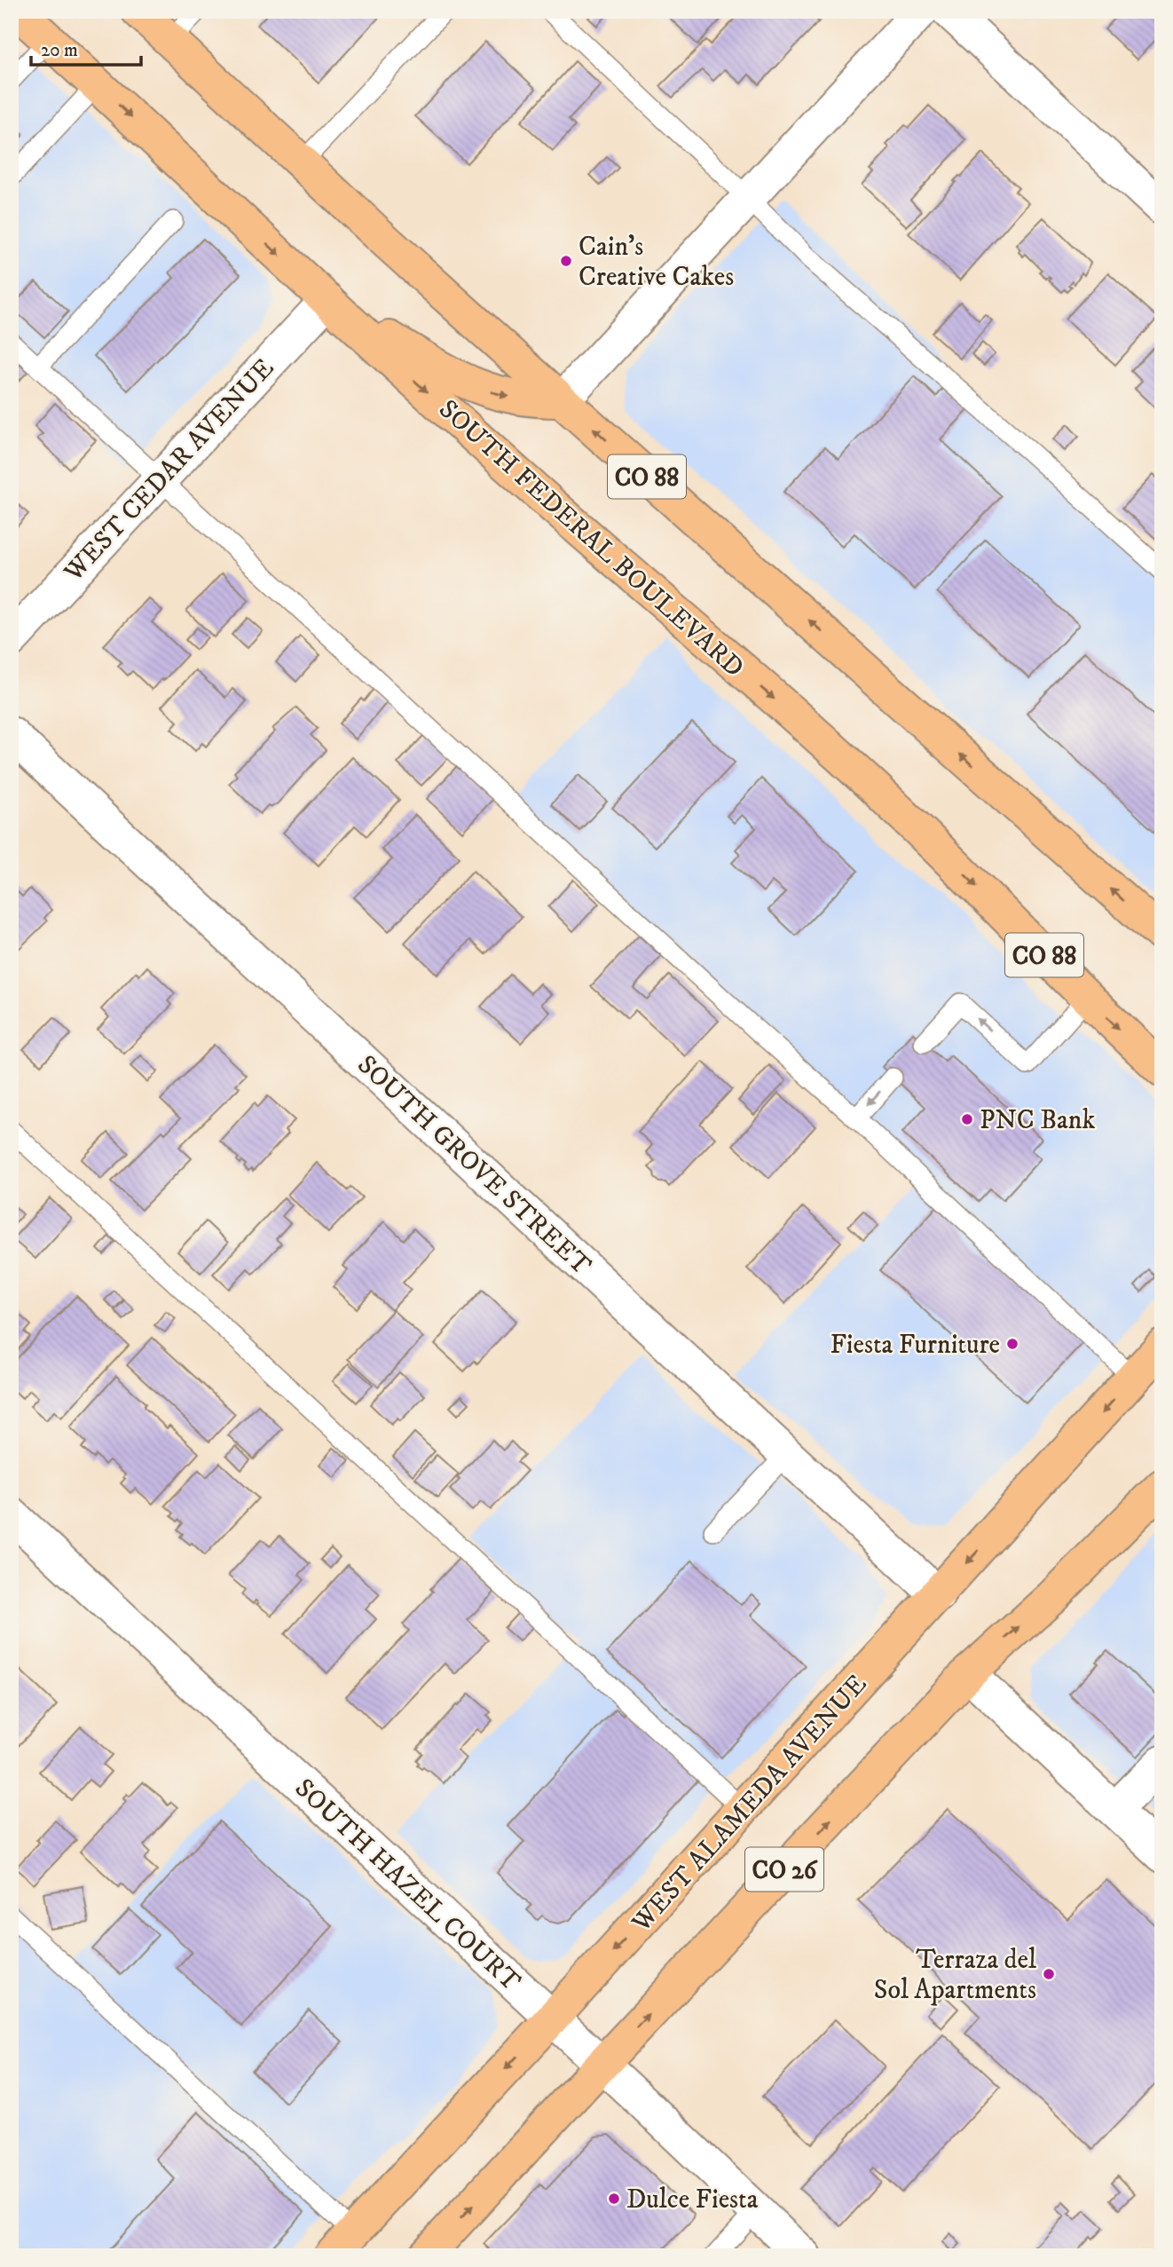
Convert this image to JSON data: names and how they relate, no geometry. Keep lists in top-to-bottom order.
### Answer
{
  "streets": {
    "main road": [
      "CO 88",
      "SOUTH FEDERAL BOULEVARD",
      "WEST ALAMEDA AVENUE",
      "CO 26"
    ],
    "street": ["WEST CEDAR AVENUE", "SOUTH GROVE STREET", "SOUTH HAZEL COURT"]
  },
  "crossings": [
    ["WEST CEDAR AVENUE", "SOUTH FEDERAL BOULEVARD"],
    ["SOUTH GROVE STREET", "WEST ALAMEDA AVENUE"],
    ["WEST ALAMEDA AVENUE", "SOUTH HAZEL COURT"],
    ["CO 26", "SOUTH HAZEL COURT"]
  ],
  "places": [
    "Cain's Creative Cakes",
    "PNC Bank",
    "Fiesta Furniture",
    "Terraza del Sol Apartments",
    "Dulce Fiesta"
  ],
  "scale_bar": "20 m"
}
